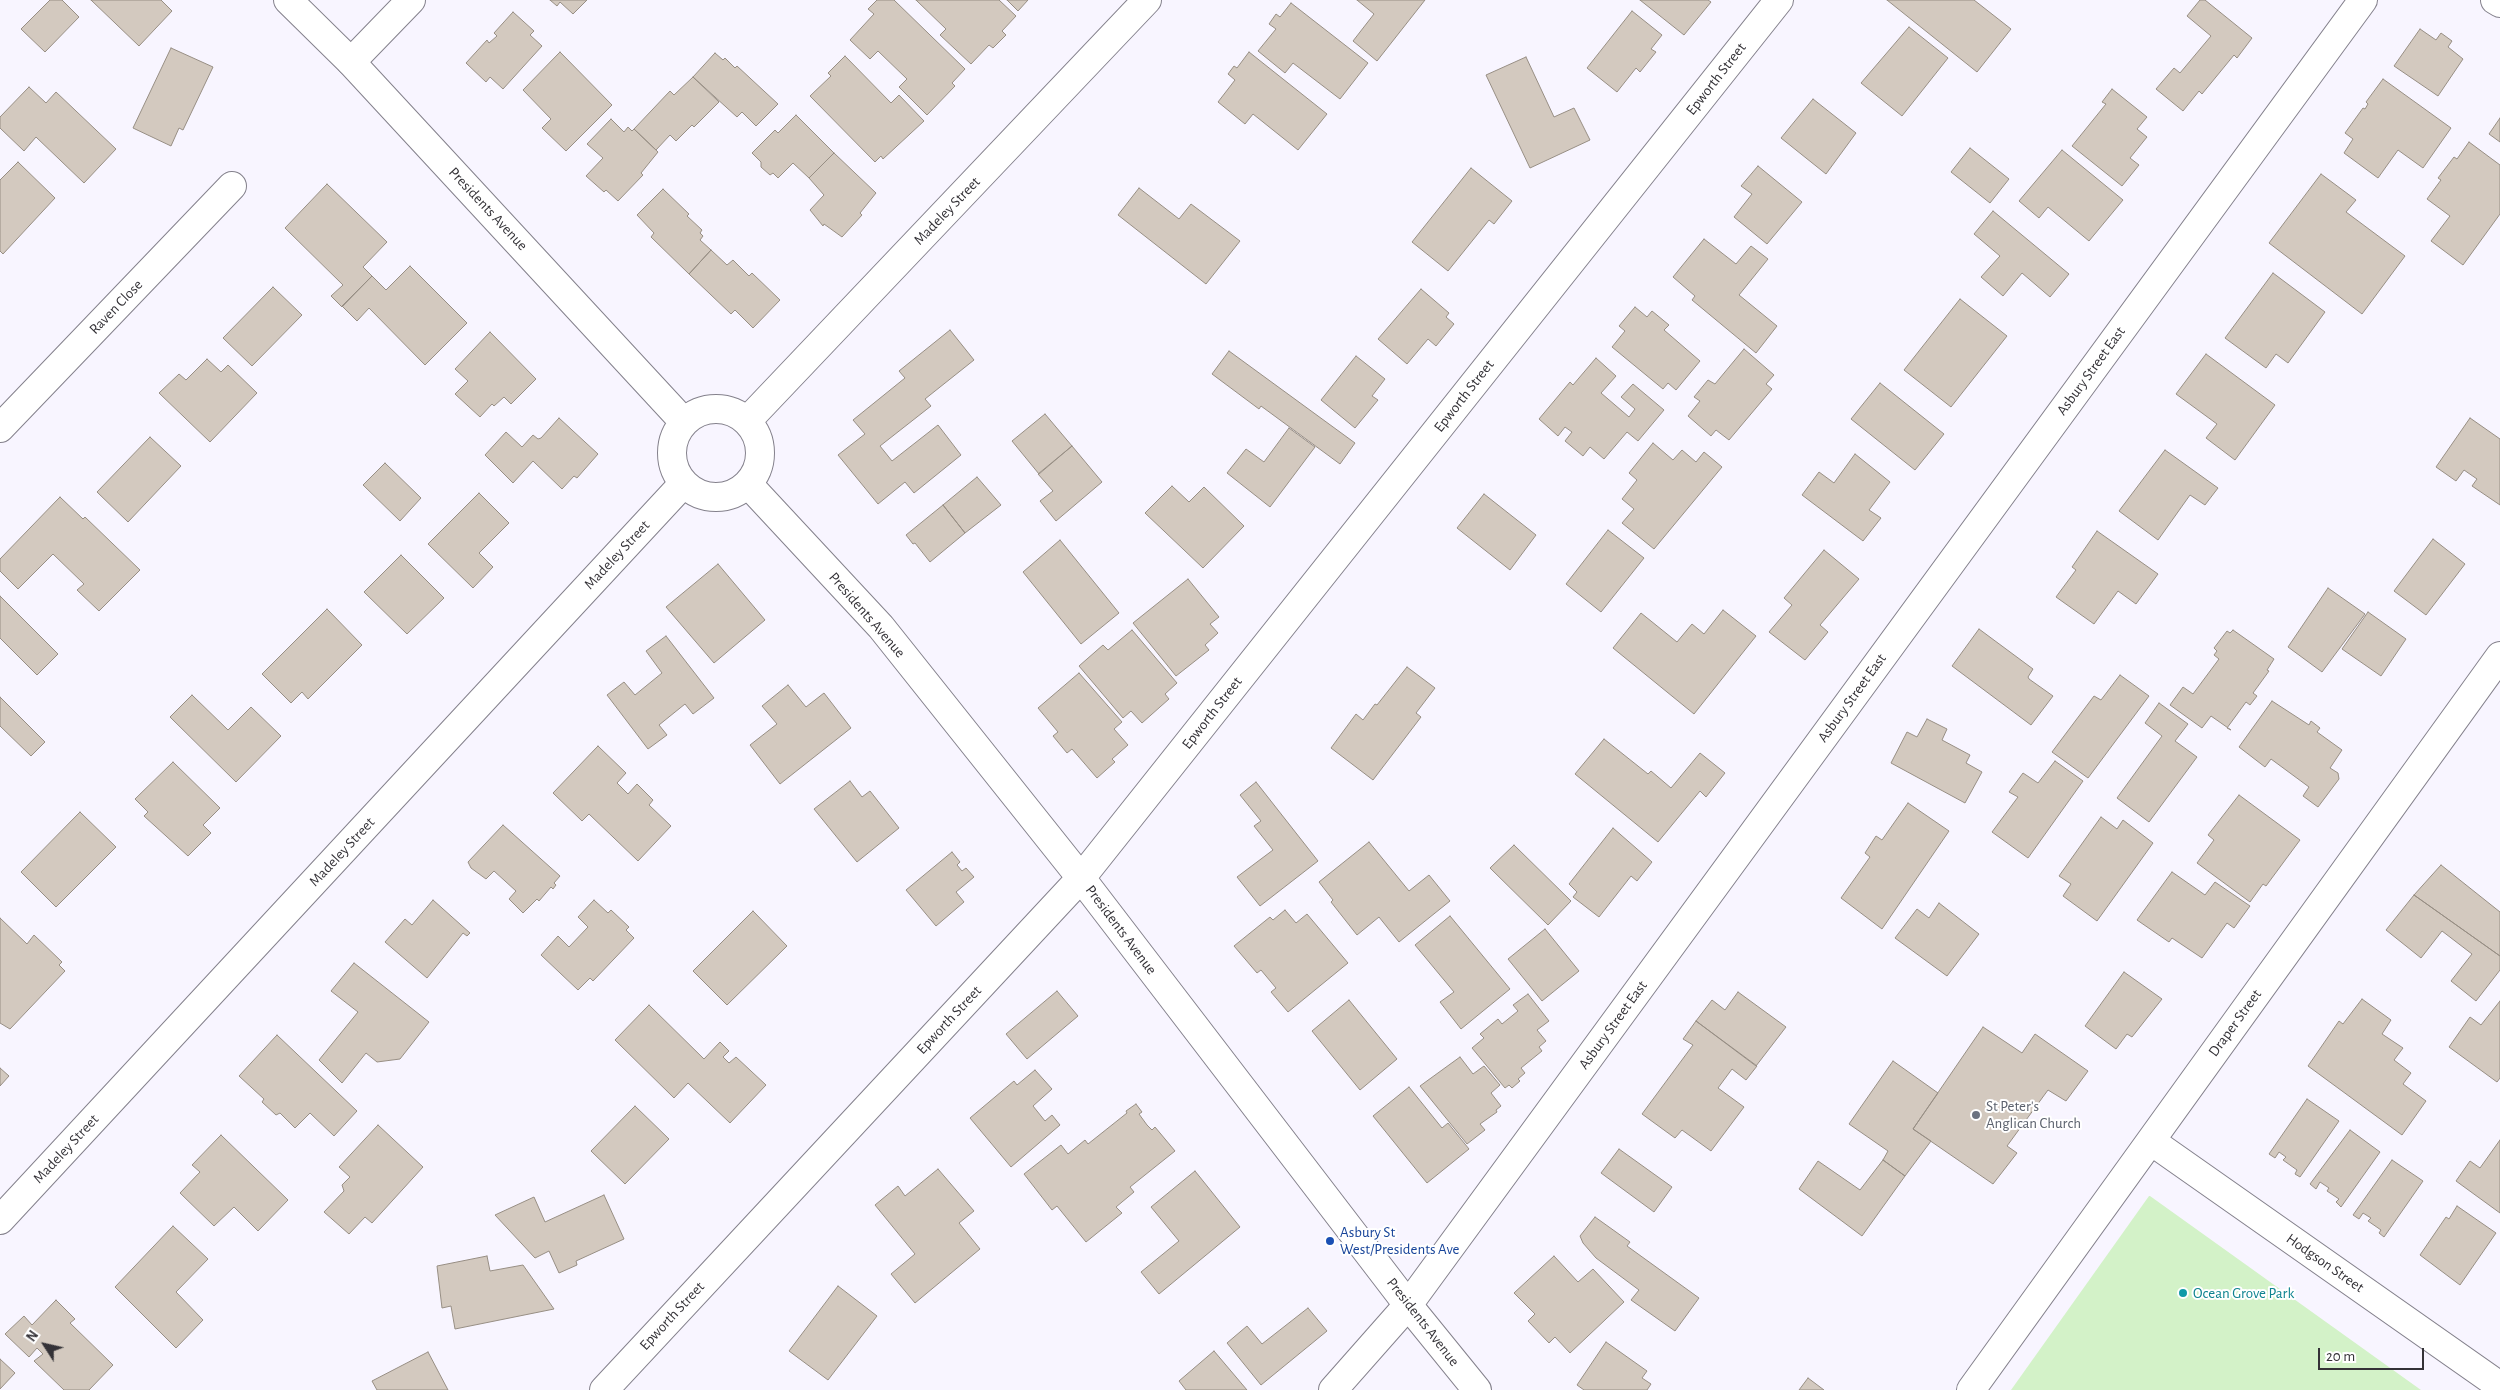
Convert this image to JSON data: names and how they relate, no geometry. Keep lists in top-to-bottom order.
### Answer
{
  "streets": {
    "street": [
      "Epworth Street",
      "Presidents Avenue",
      "Madeley Street",
      "Raven Close",
      "Asbury Street East",
      "Draper Street",
      "Hodgson Street"
    ]
  },
  "crossings": [
    ["Epworth Street", "Presidents Avenue"],
    ["Presidents Avenue", "Madeley Street"],
    ["Presidents Avenue", "Asbury Street East"],
    ["Draper Street", "Hodgson Street"]
  ],
  "places": ["St Peter's Anglican Church", "Asbury St West/Presidents Ave", "Ocean Grove Park"],
  "scale_bar": "20 m",
  "north": "top left"
}
